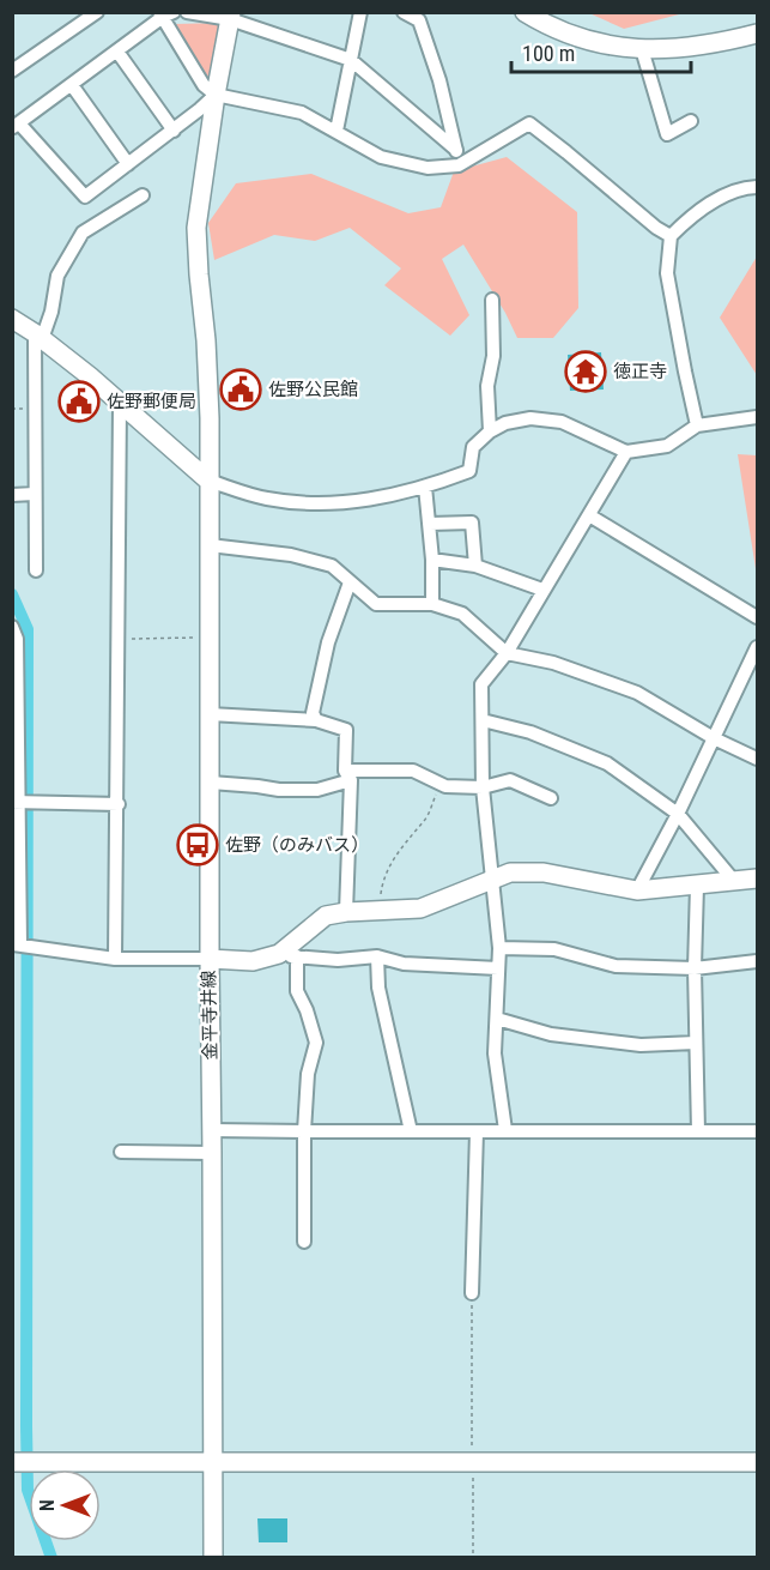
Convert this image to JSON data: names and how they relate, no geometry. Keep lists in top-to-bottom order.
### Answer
{
  "streets": {
    "street": ["金平寺井線"]
  },
  "places": {
    "temple": ["徳正寺"],
    "public building": ["佐野公民館", "佐野郵便局"],
    "bus stop": ["佐野（のみバス）"]
  },
  "scale_bar": "100 m",
  "north": "left"
}
